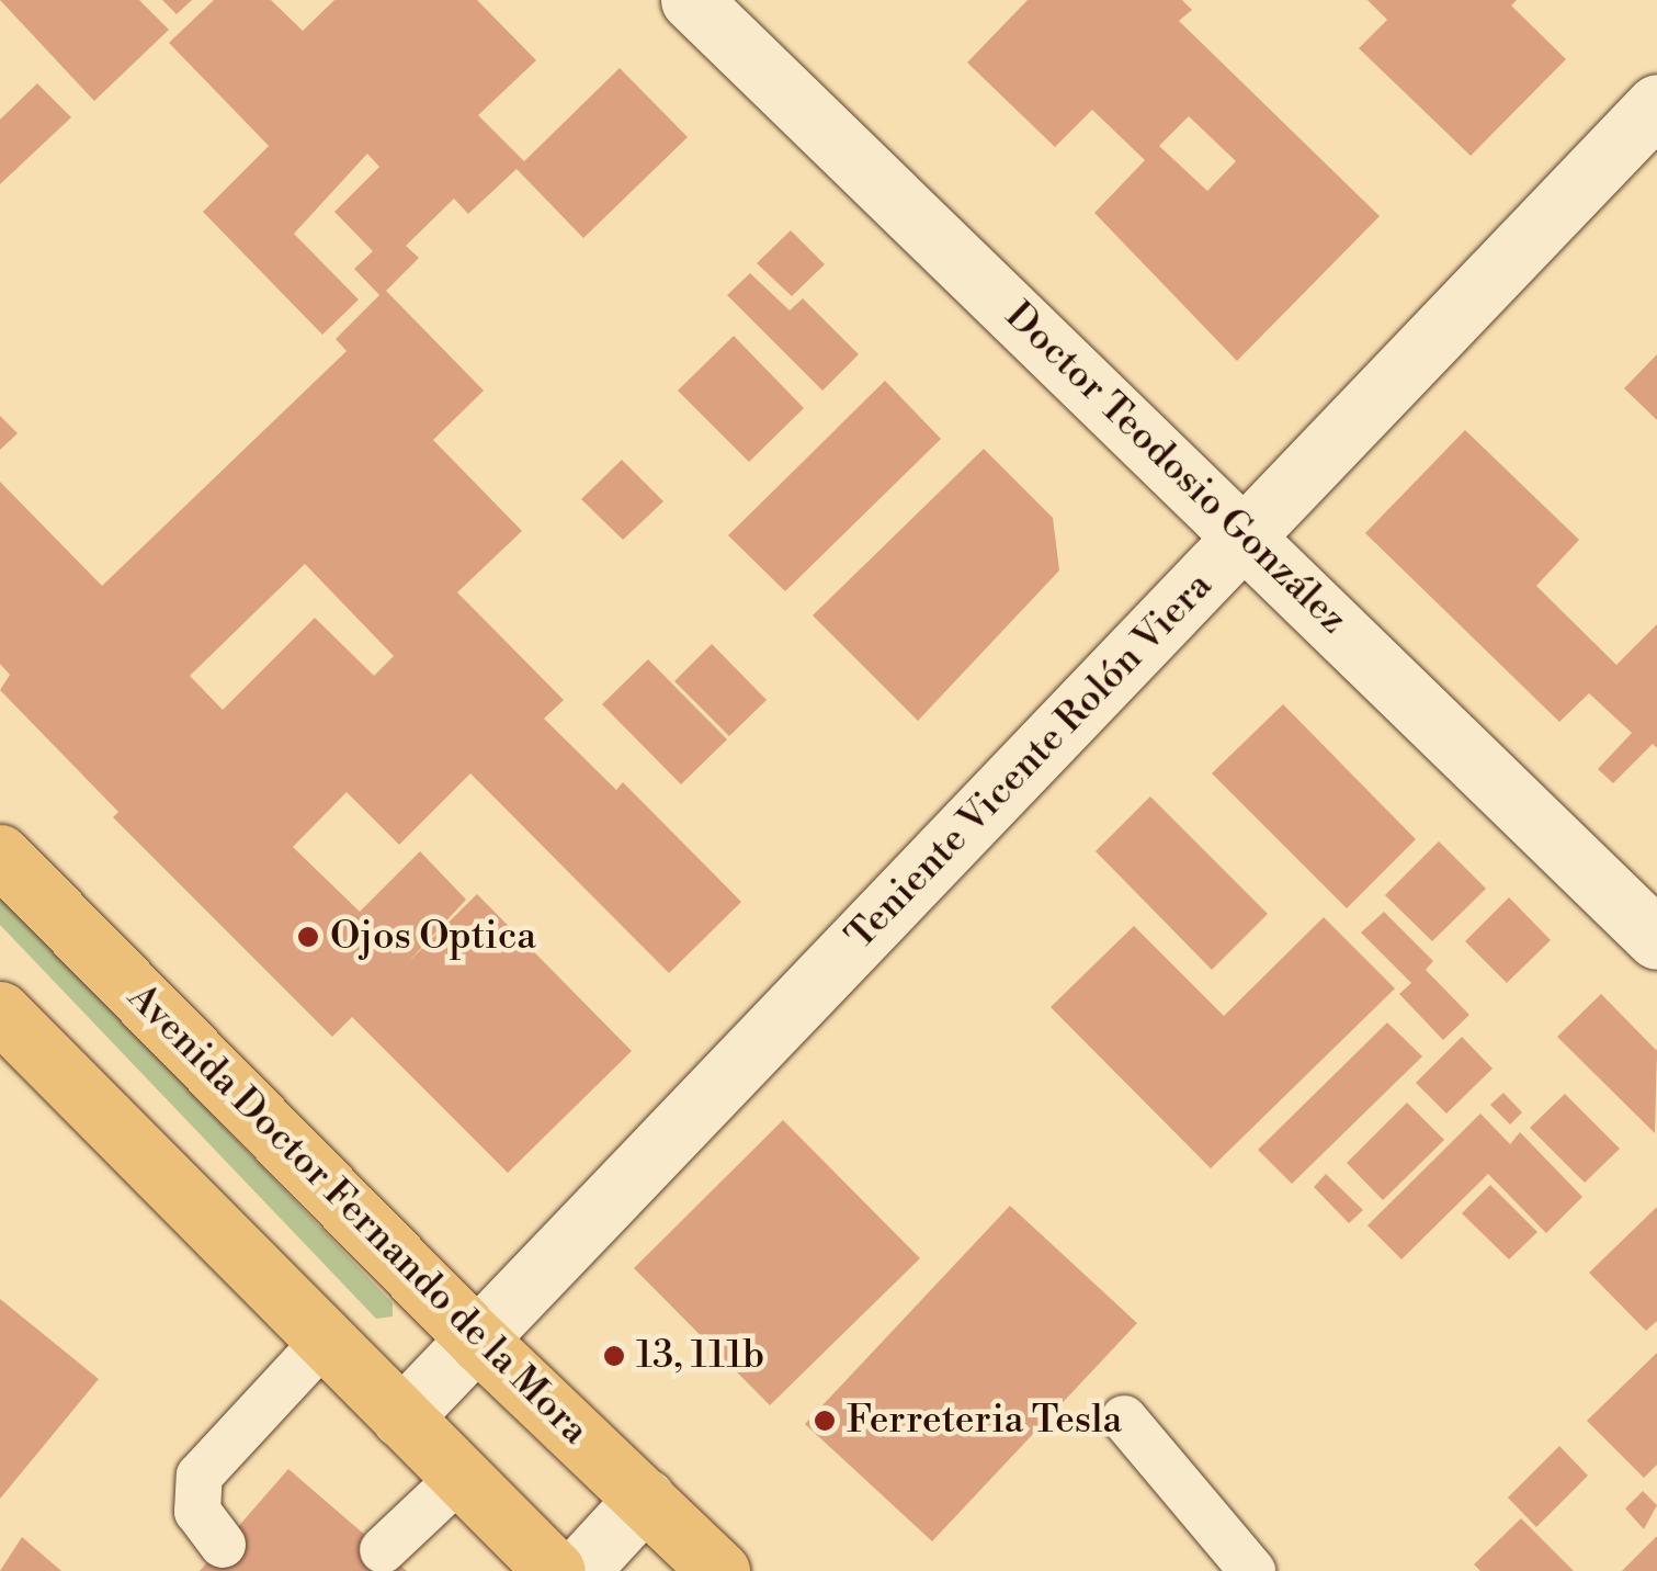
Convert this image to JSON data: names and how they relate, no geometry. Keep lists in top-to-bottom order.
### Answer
{
  "streets": {
    "highway": ["Avenida Doctor Fernando de la Mora"],
    "street": ["Doctor Teodosio González", "Teniente Vicente Rolón Viera"]
  },
  "crossings": [
    ["Doctor Teodosio González", "Teniente Vicente Rolón Viera"],
    ["Teniente Vicente Rolón Viera", "Avenida Doctor Fernando de la Mora"]
  ],
  "places": ["Ojos Optica", "13, 111b", "Ferreteria Tesla"]
}
